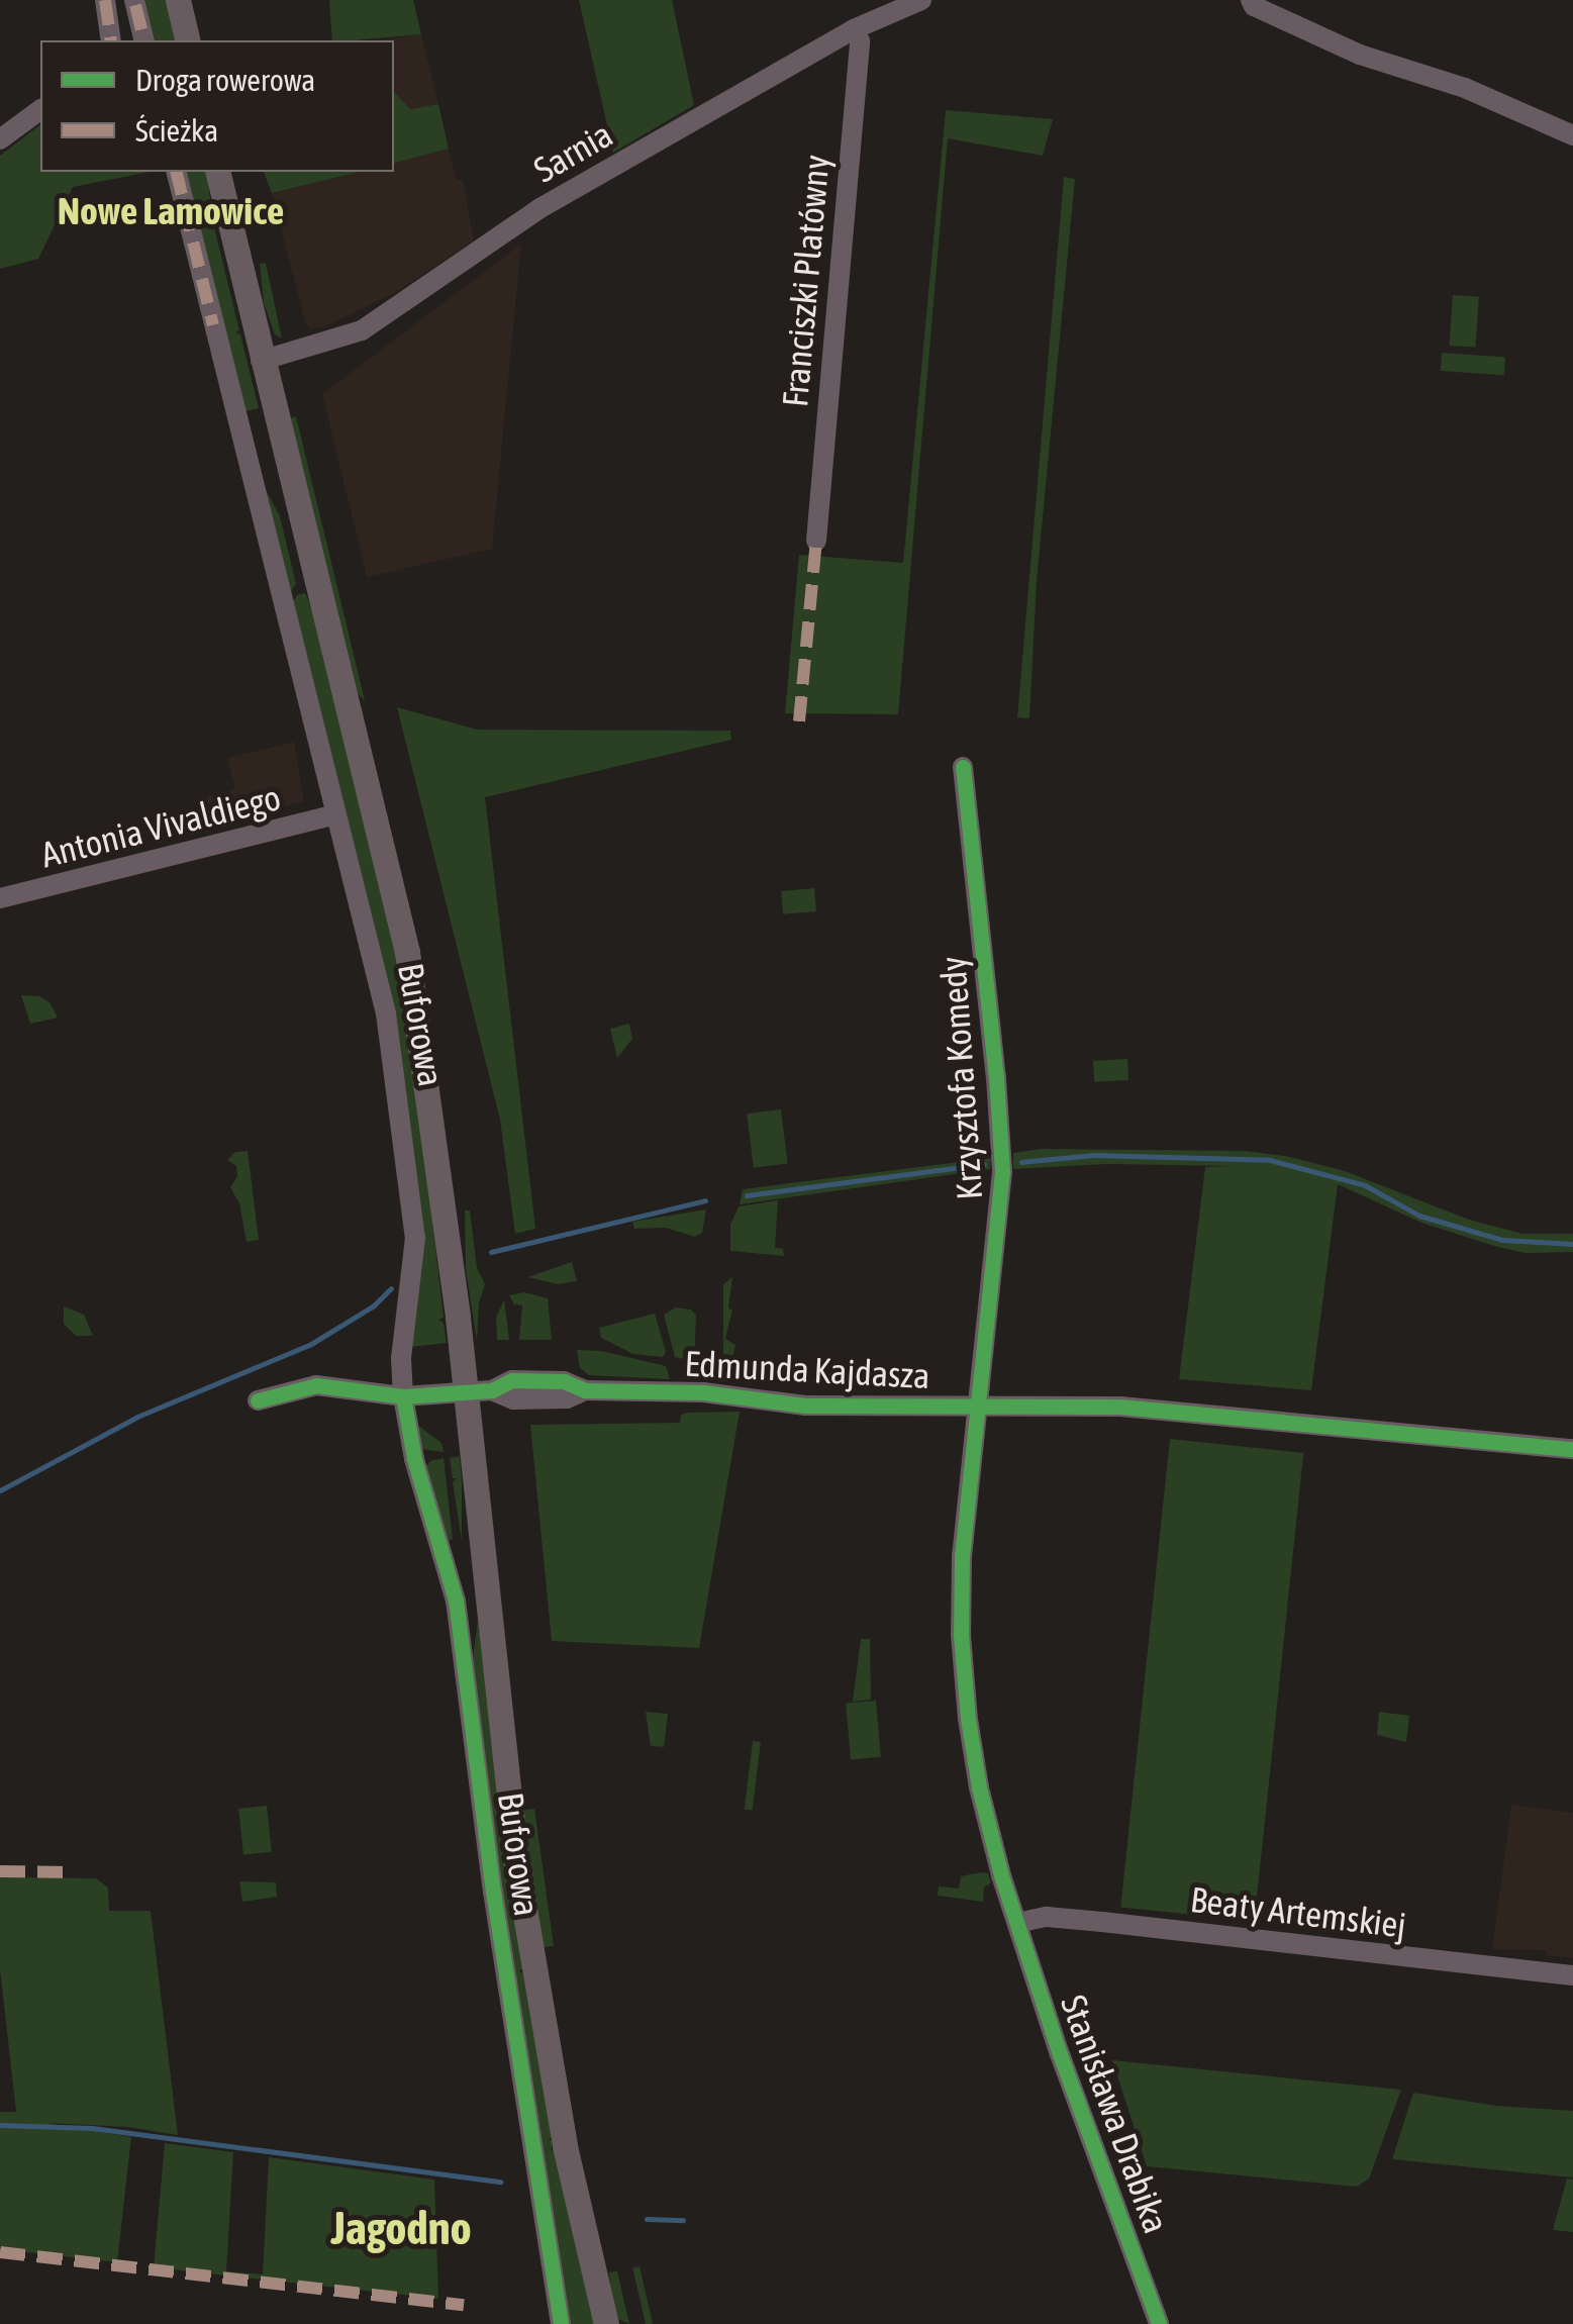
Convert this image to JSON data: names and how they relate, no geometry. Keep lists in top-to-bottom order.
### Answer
{
  "streets": {
    "main road": ["Buforowa"],
    "street": [
      "Sarnia",
      "Franciszki Platówny",
      "Antonia Vivaldiego",
      "Krzysztofa Komedy",
      "Edmunda Kajdasza",
      "Beaty Artemskiej",
      "Stanisława Drabika"
    ]
  },
  "crossings": [
    ["Sarnia", "Franciszki Platówny"],
    ["Sarnia", "Buforowa"],
    ["Antonia Vivaldiego", "Buforowa"],
    ["Buforowa", "Edmunda Kajdasza"],
    ["Krzysztofa Komedy", "Edmunda Kajdasza"],
    ["Krzysztofa Komedy", "Beaty Artemskiej"],
    ["Krzysztofa Komedy", "Stanisława Drabika"],
    ["Beaty Artemskiej", "Stanisława Drabika"]
  ],
  "districts": ["Nowe Lamowice", "Jagodno"],
  "legend": ["Droga rowerowa", "Ścieżka"]
}
